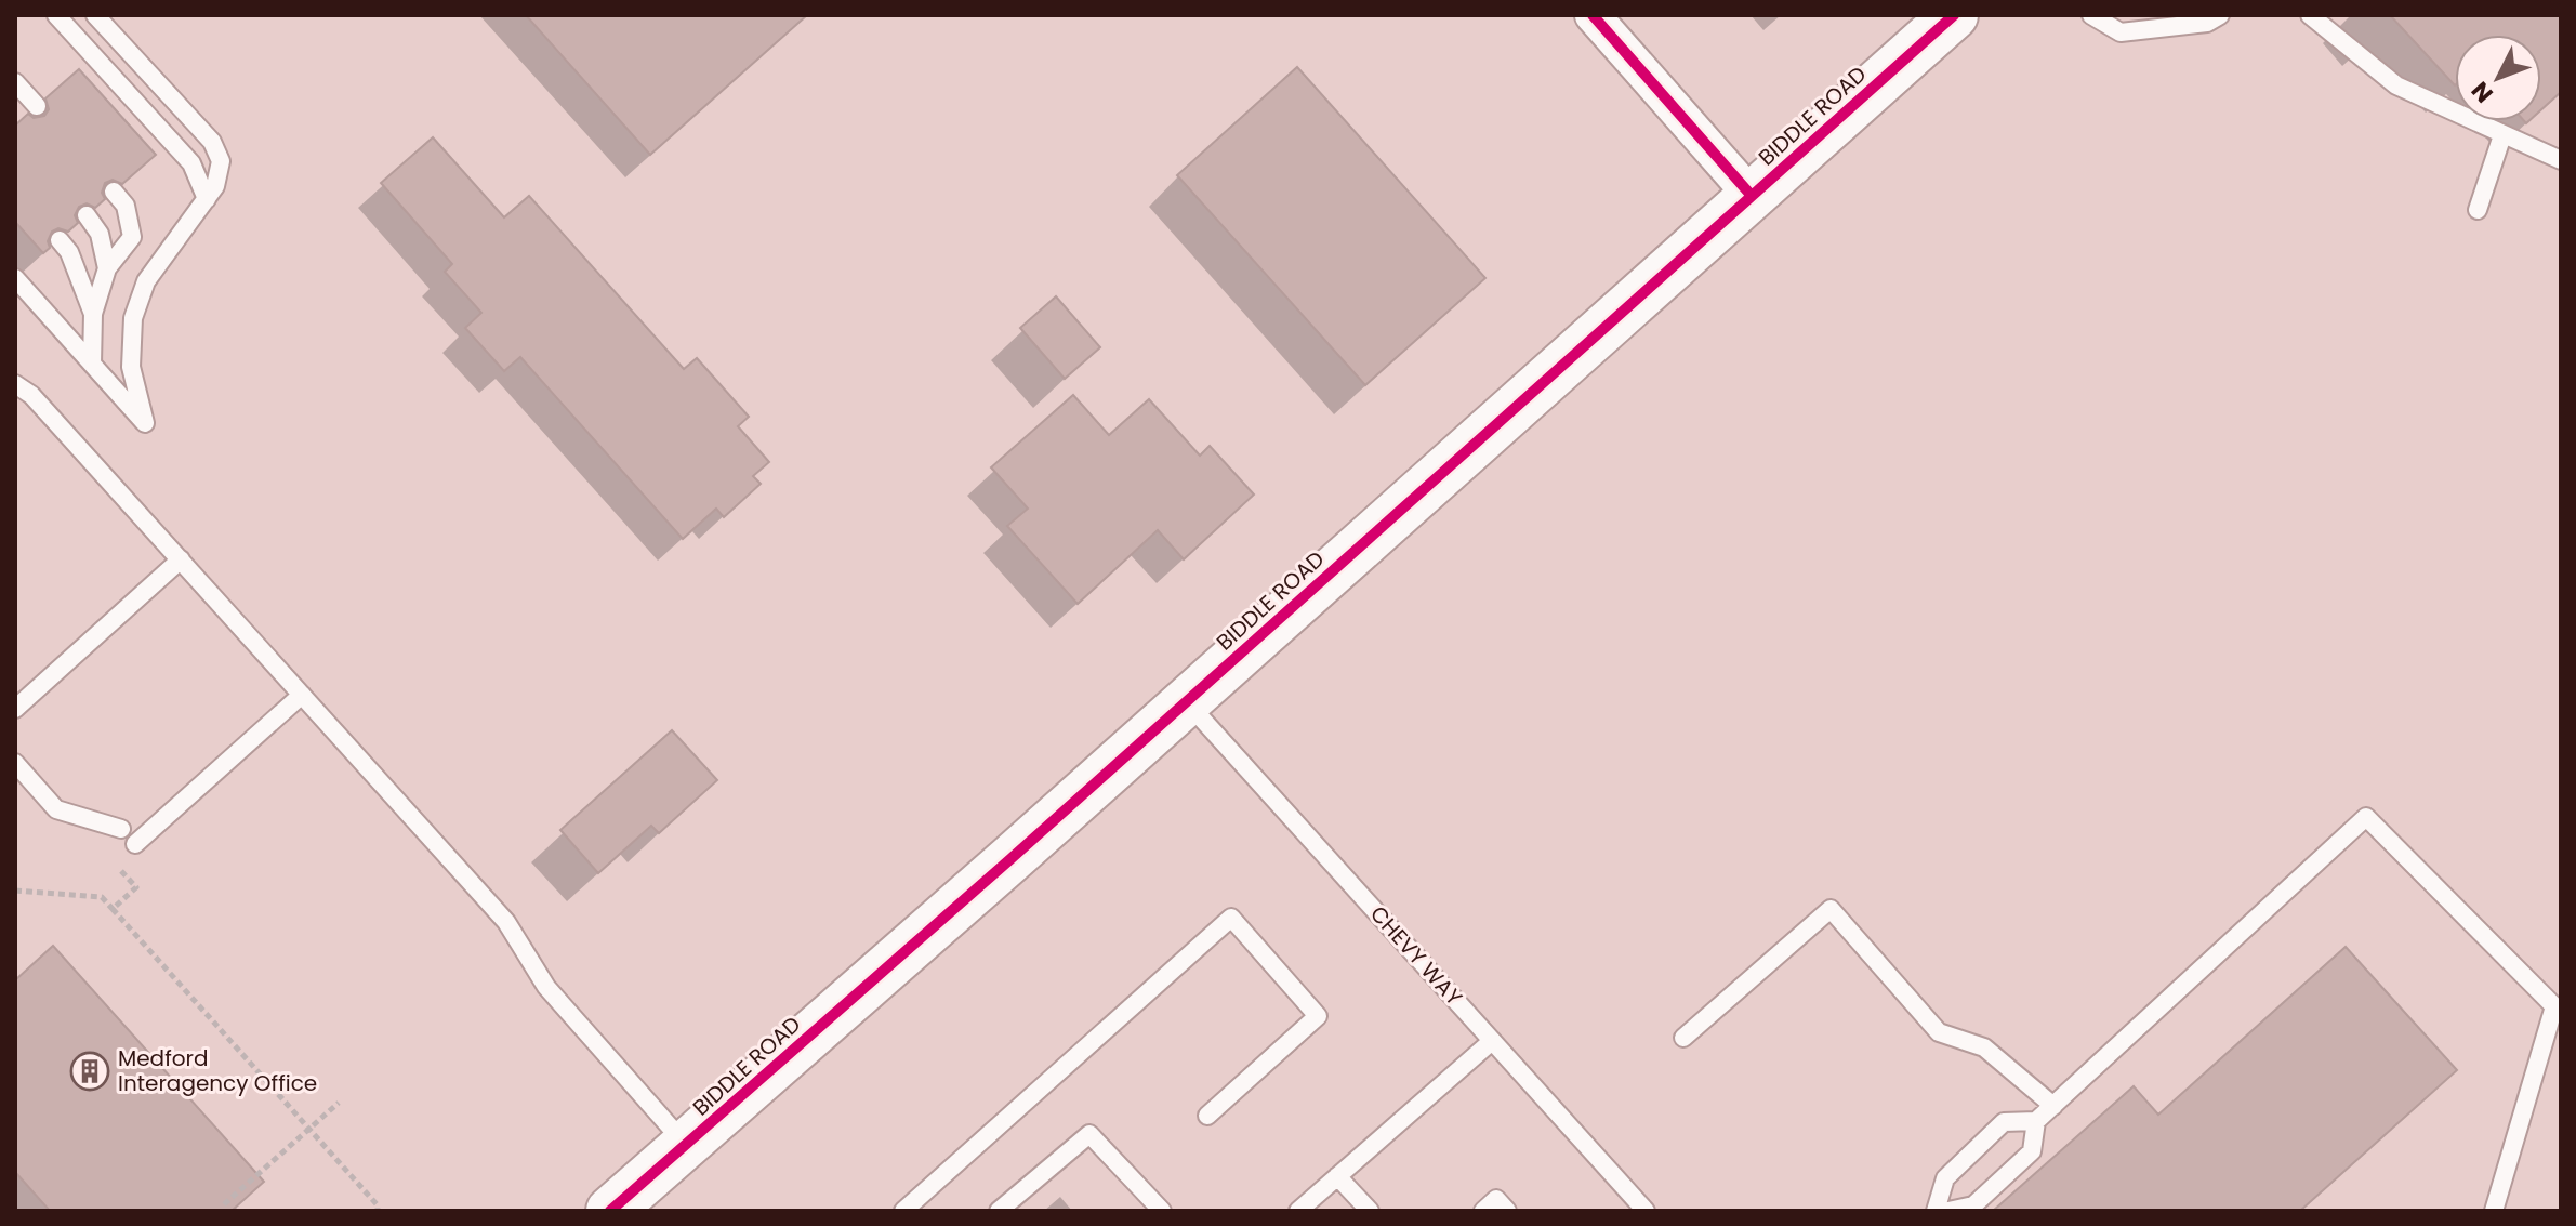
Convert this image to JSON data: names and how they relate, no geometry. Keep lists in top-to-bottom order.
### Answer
{
  "streets": {
    "main road": ["BIDDLE ROAD"],
    "lane": ["CHEVY WAY"]
  },
  "crossings": [
    ["BIDDLE ROAD", "CHEVY WAY"]
  ],
  "places": {
    "building": ["Medford Interagency Office"]
  },
  "north": "bottom left"
}
